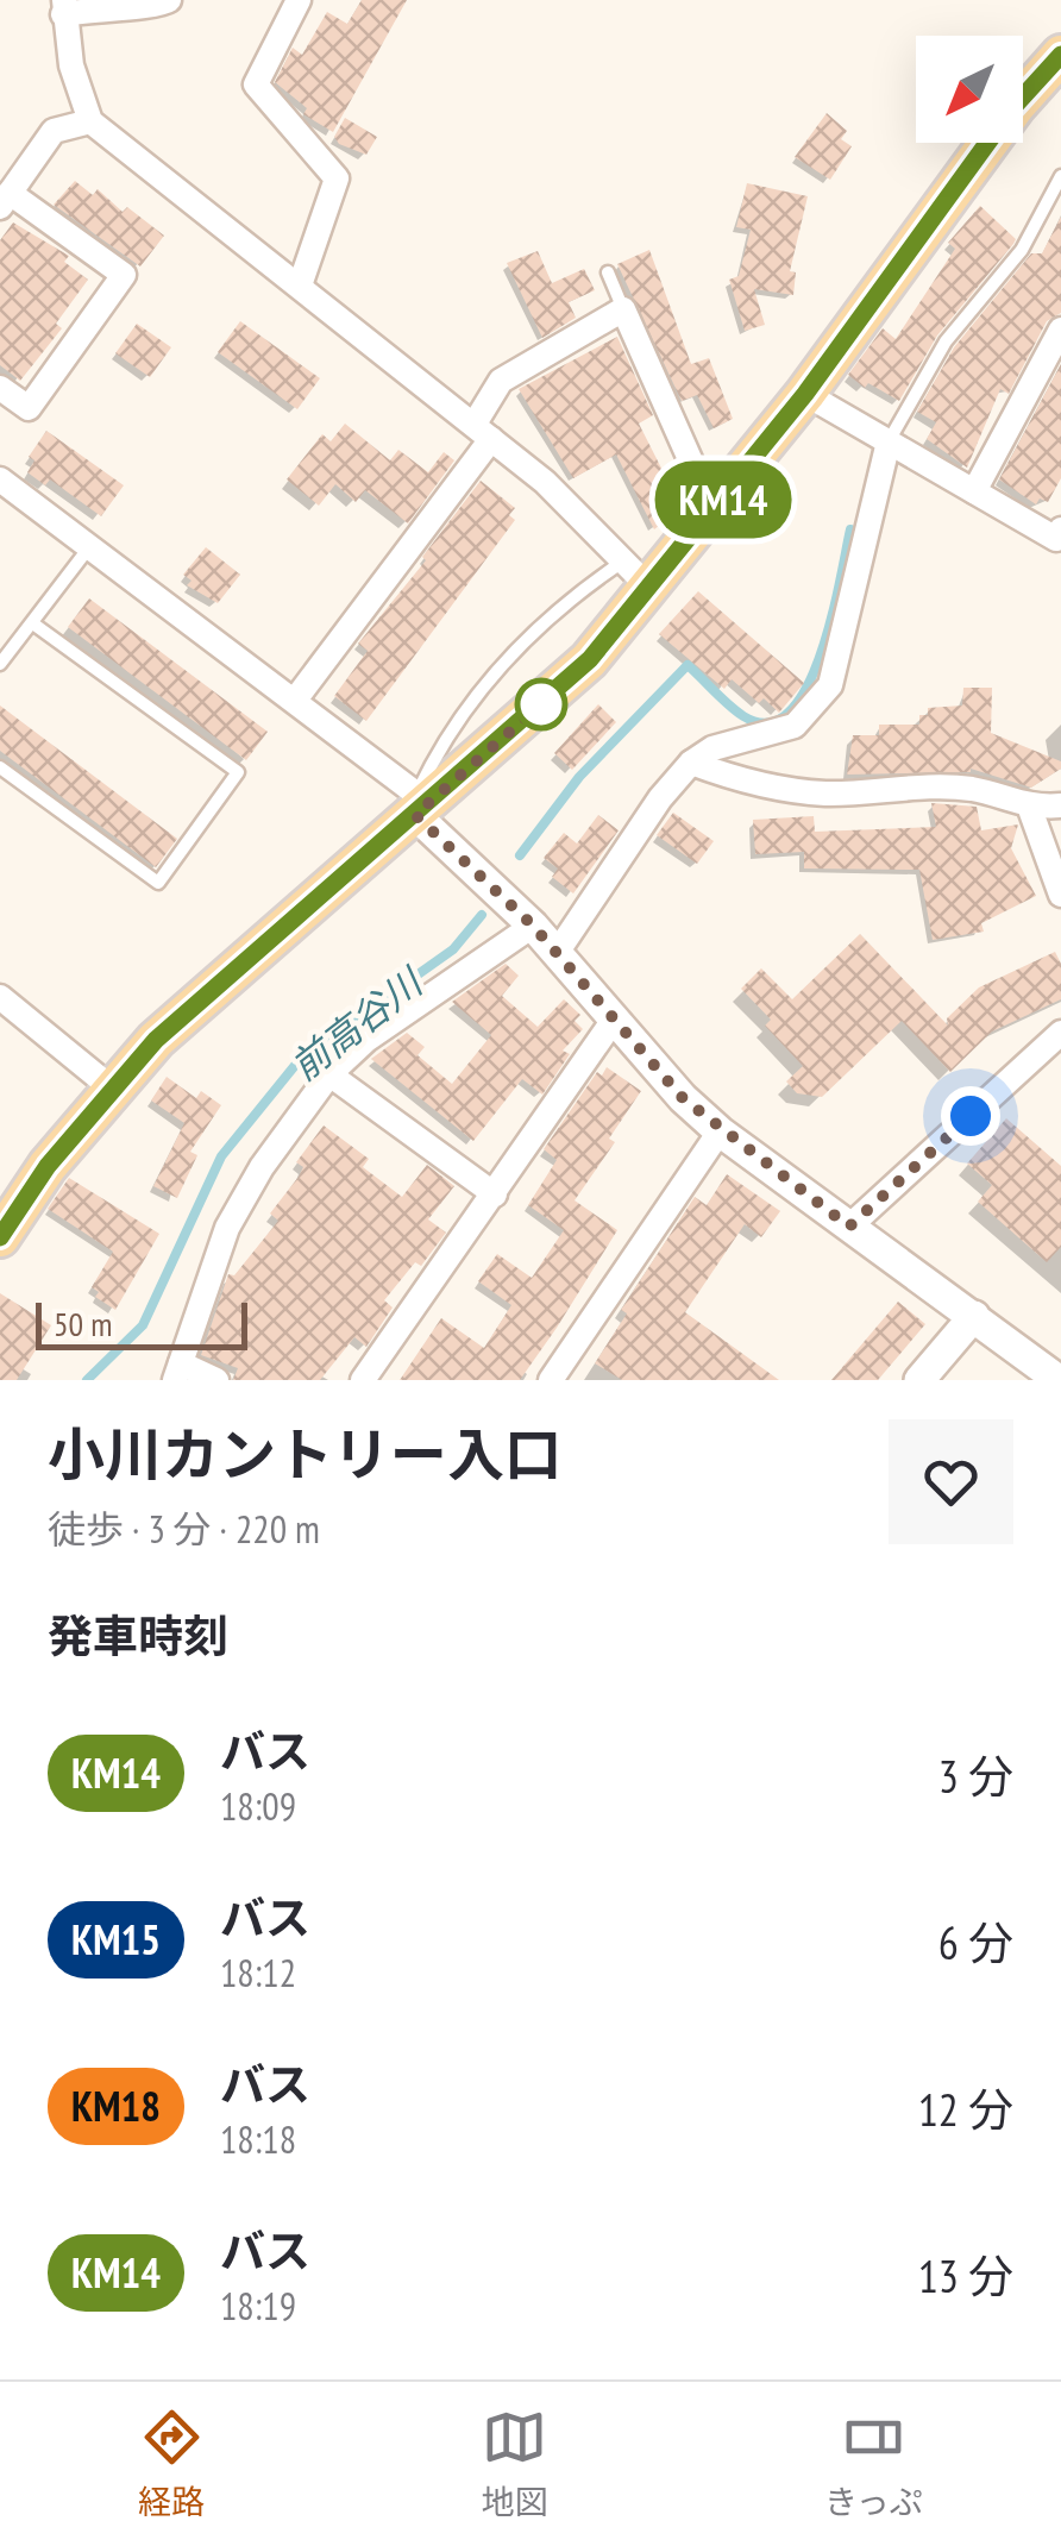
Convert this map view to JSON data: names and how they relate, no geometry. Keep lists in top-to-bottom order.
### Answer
{
  "water": ["前高谷川"],
  "lines": ["bus line KM14"],
  "scale_bar": "50 m",
  "north": "bottom left",
  "page": {
    "on_map": "KM14",
    "scale": "50 m",
    "heading": [
      ["小川カントリー入口", "徒歩 · 3 分 · 220 m"],
      "発車時刻"
    ],
    "list": [
      {
        "mark": "KM14",
        "name": "バス",
        "note": "18:09",
        "value": "3 分"
      },
      {
        "mark": "KM15",
        "name": "バス",
        "note": "18:12",
        "value": "6 分"
      },
      {
        "mark": "KM18",
        "name": "バス",
        "note": "18:18",
        "value": "12 分"
      },
      {
        "mark": "KM14",
        "name": "バス",
        "note": "18:19",
        "value": "13 分"
      }
    ],
    "tabs": ["経路", "地図", "きっぷ"]
  }
}
